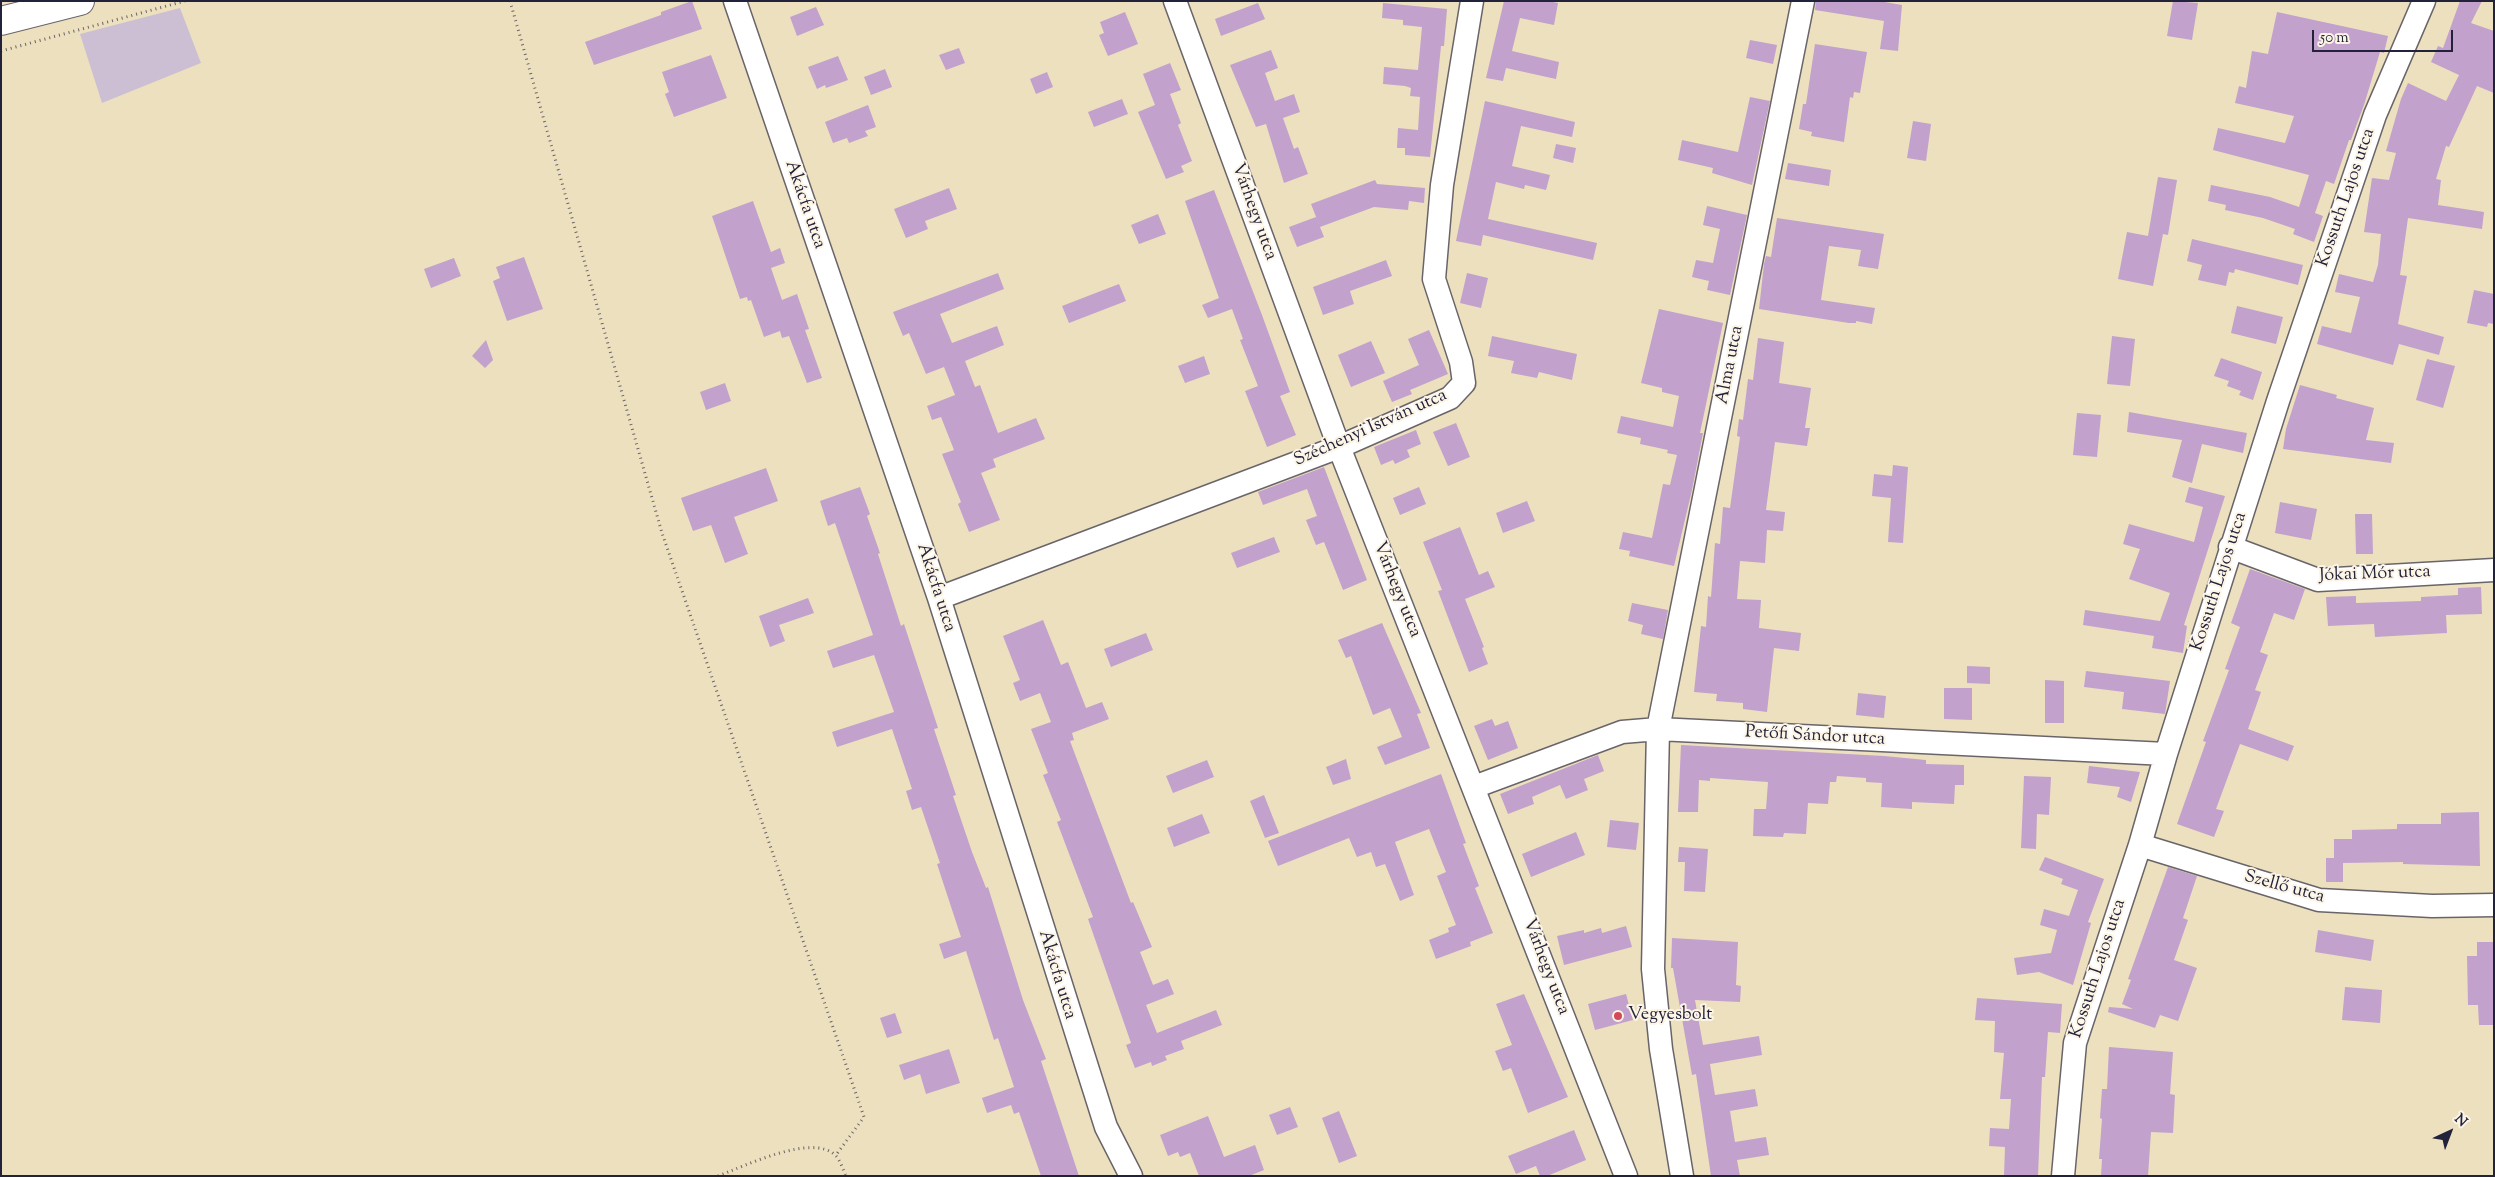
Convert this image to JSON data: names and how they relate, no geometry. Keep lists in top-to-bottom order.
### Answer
{
  "streets": {
    "street": [
      "Kossuth Lajos utca",
      "Akácfa utca",
      "Várhegy utca",
      "Alma utca",
      "Széchenyi István utca",
      "Jókai Mór utca",
      "Petőfi Sándor utca",
      "Szellő utca"
    ]
  },
  "crossings": [
    ["Kossuth Lajos utca", "Jókai Mór utca"],
    ["Kossuth Lajos utca", "Petőfi Sándor utca"],
    ["Kossuth Lajos utca", "Szellő utca"],
    ["Akácfa utca", "Széchenyi István utca"],
    ["Várhegy utca", "Széchenyi István utca"],
    ["Várhegy utca", "Petőfi Sándor utca"],
    ["Alma utca", "Petőfi Sándor utca"]
  ],
  "places": ["Vegyesbolt"],
  "scale_bar": "50 m",
  "north": "top right"
}
